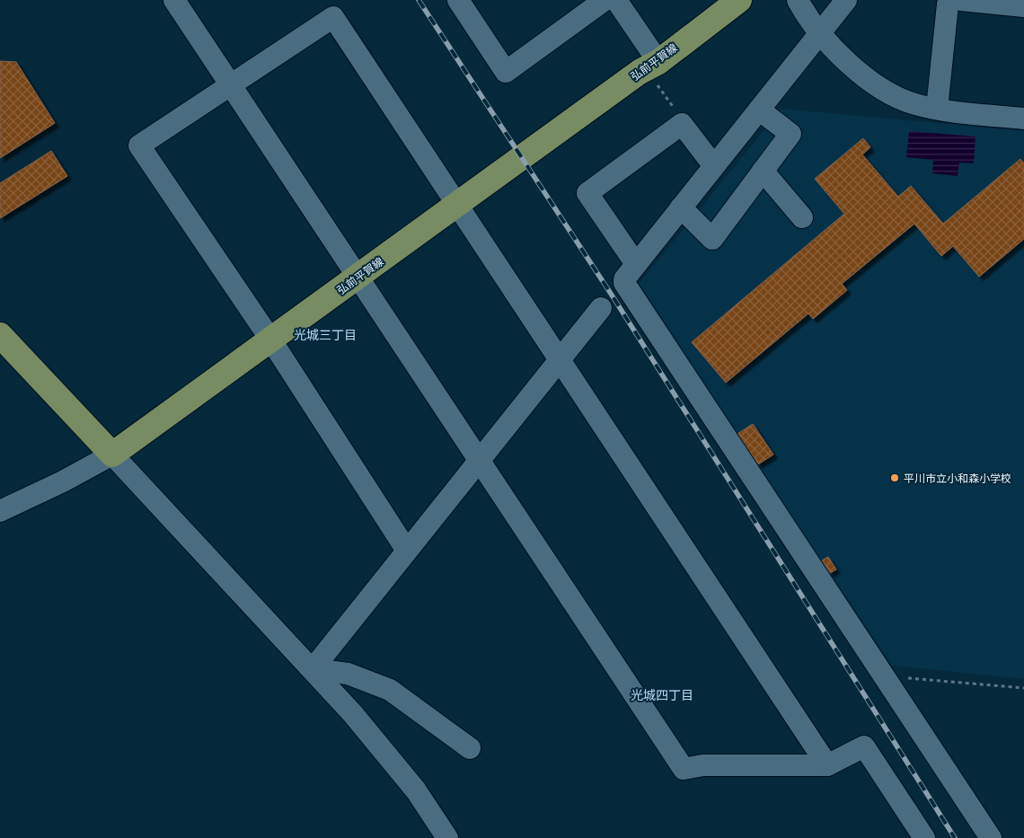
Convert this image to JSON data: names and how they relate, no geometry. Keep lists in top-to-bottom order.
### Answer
{
  "streets": {
    "main road": ["弘前平賀線"]
  },
  "districts": ["光城三丁目", "光城四丁目"],
  "places": ["平川市立小和森小学校"]
}
